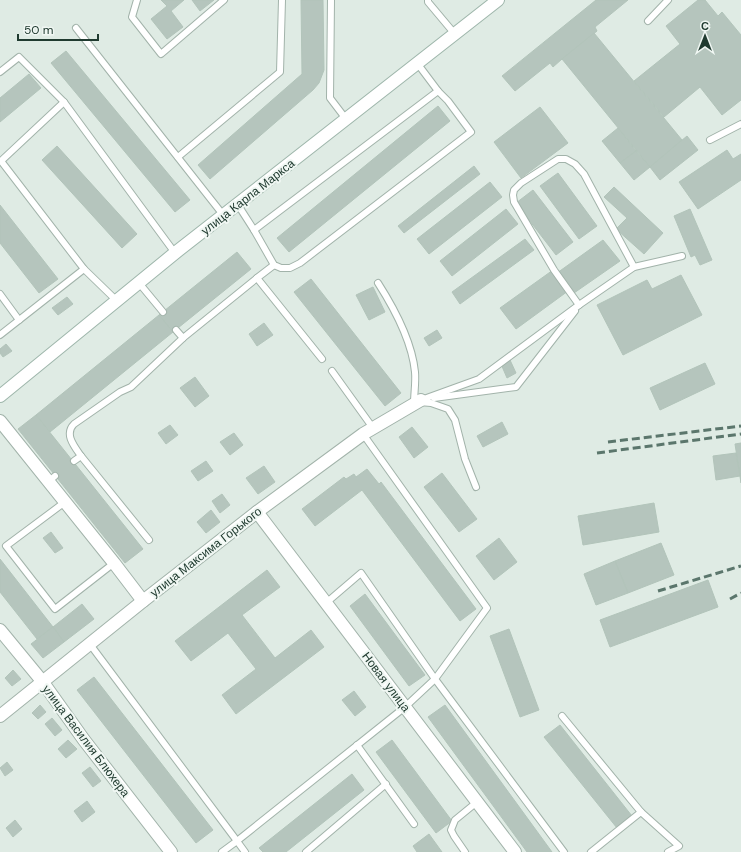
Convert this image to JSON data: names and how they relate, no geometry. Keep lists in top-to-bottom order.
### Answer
{
  "streets": {
    "street": [
      "улица Карла Маркса",
      "улица Максима Горького",
      "Новая улица",
      "улица Василия Блюхера"
    ]
  },
  "crossings": [
    ["улица Максима Горького", "Новая улица"],
    ["улица Максима Горького", "улица Василия Блюхера"]
  ],
  "scale_bar": "50 m",
  "north": "top"
}
